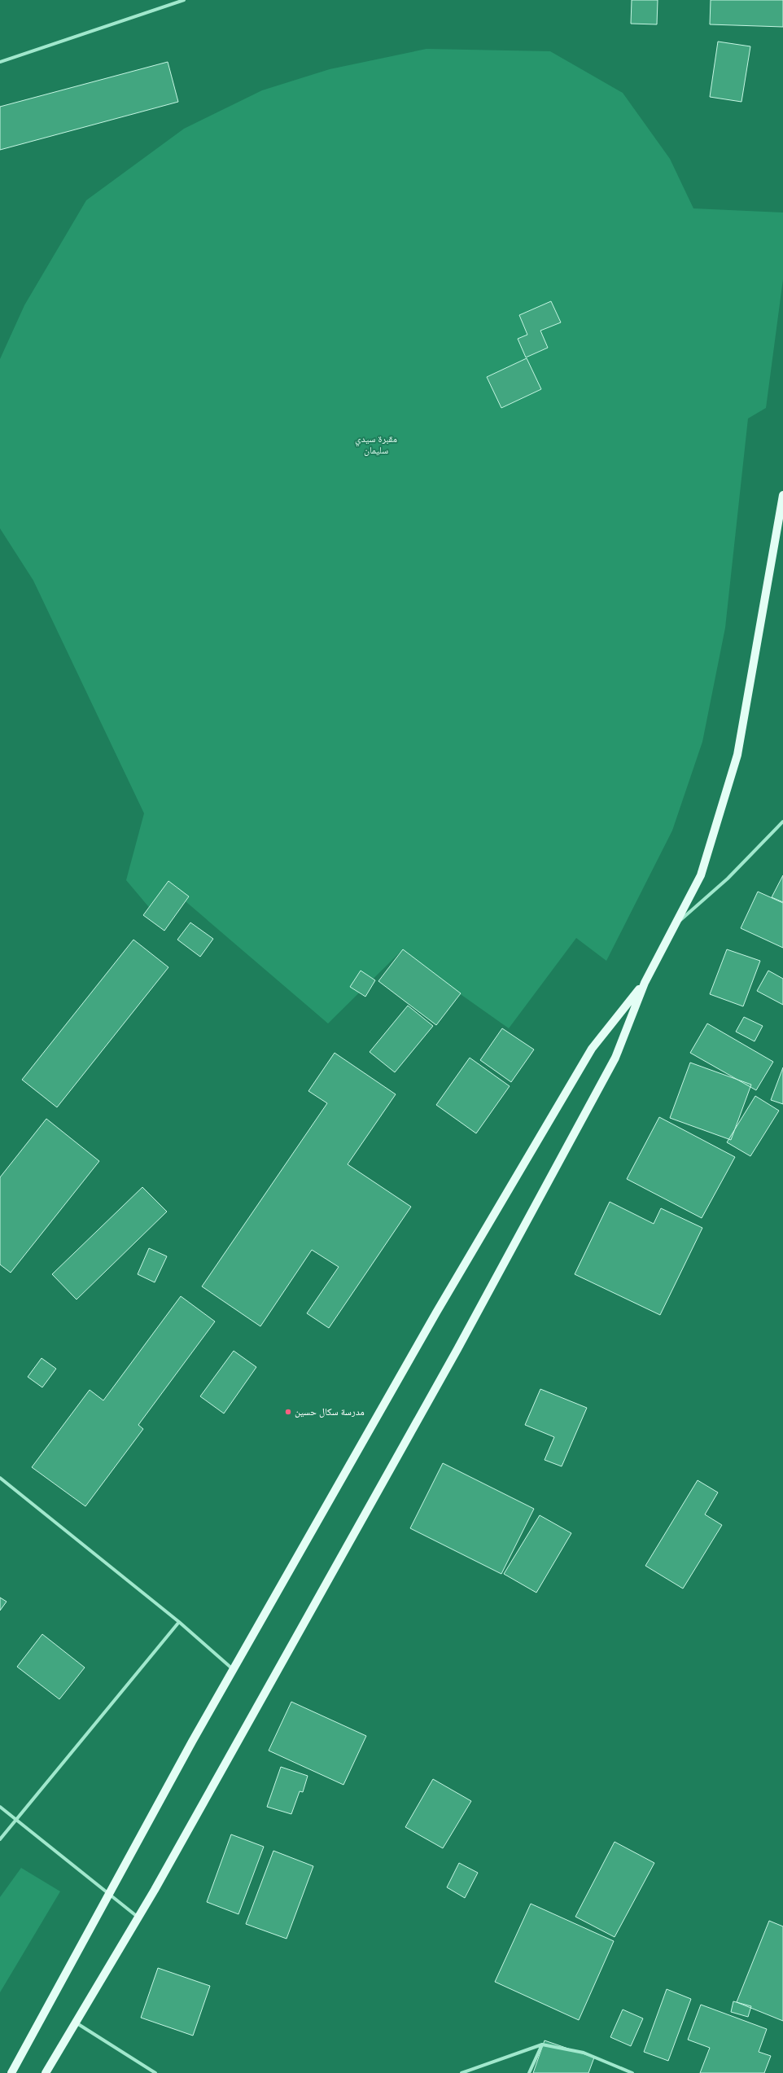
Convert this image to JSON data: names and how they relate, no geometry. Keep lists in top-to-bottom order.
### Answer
{
  "parks": ["مقبرة سيدي سليمان"],
  "places": ["مدرسة سكال حسين"]
}
